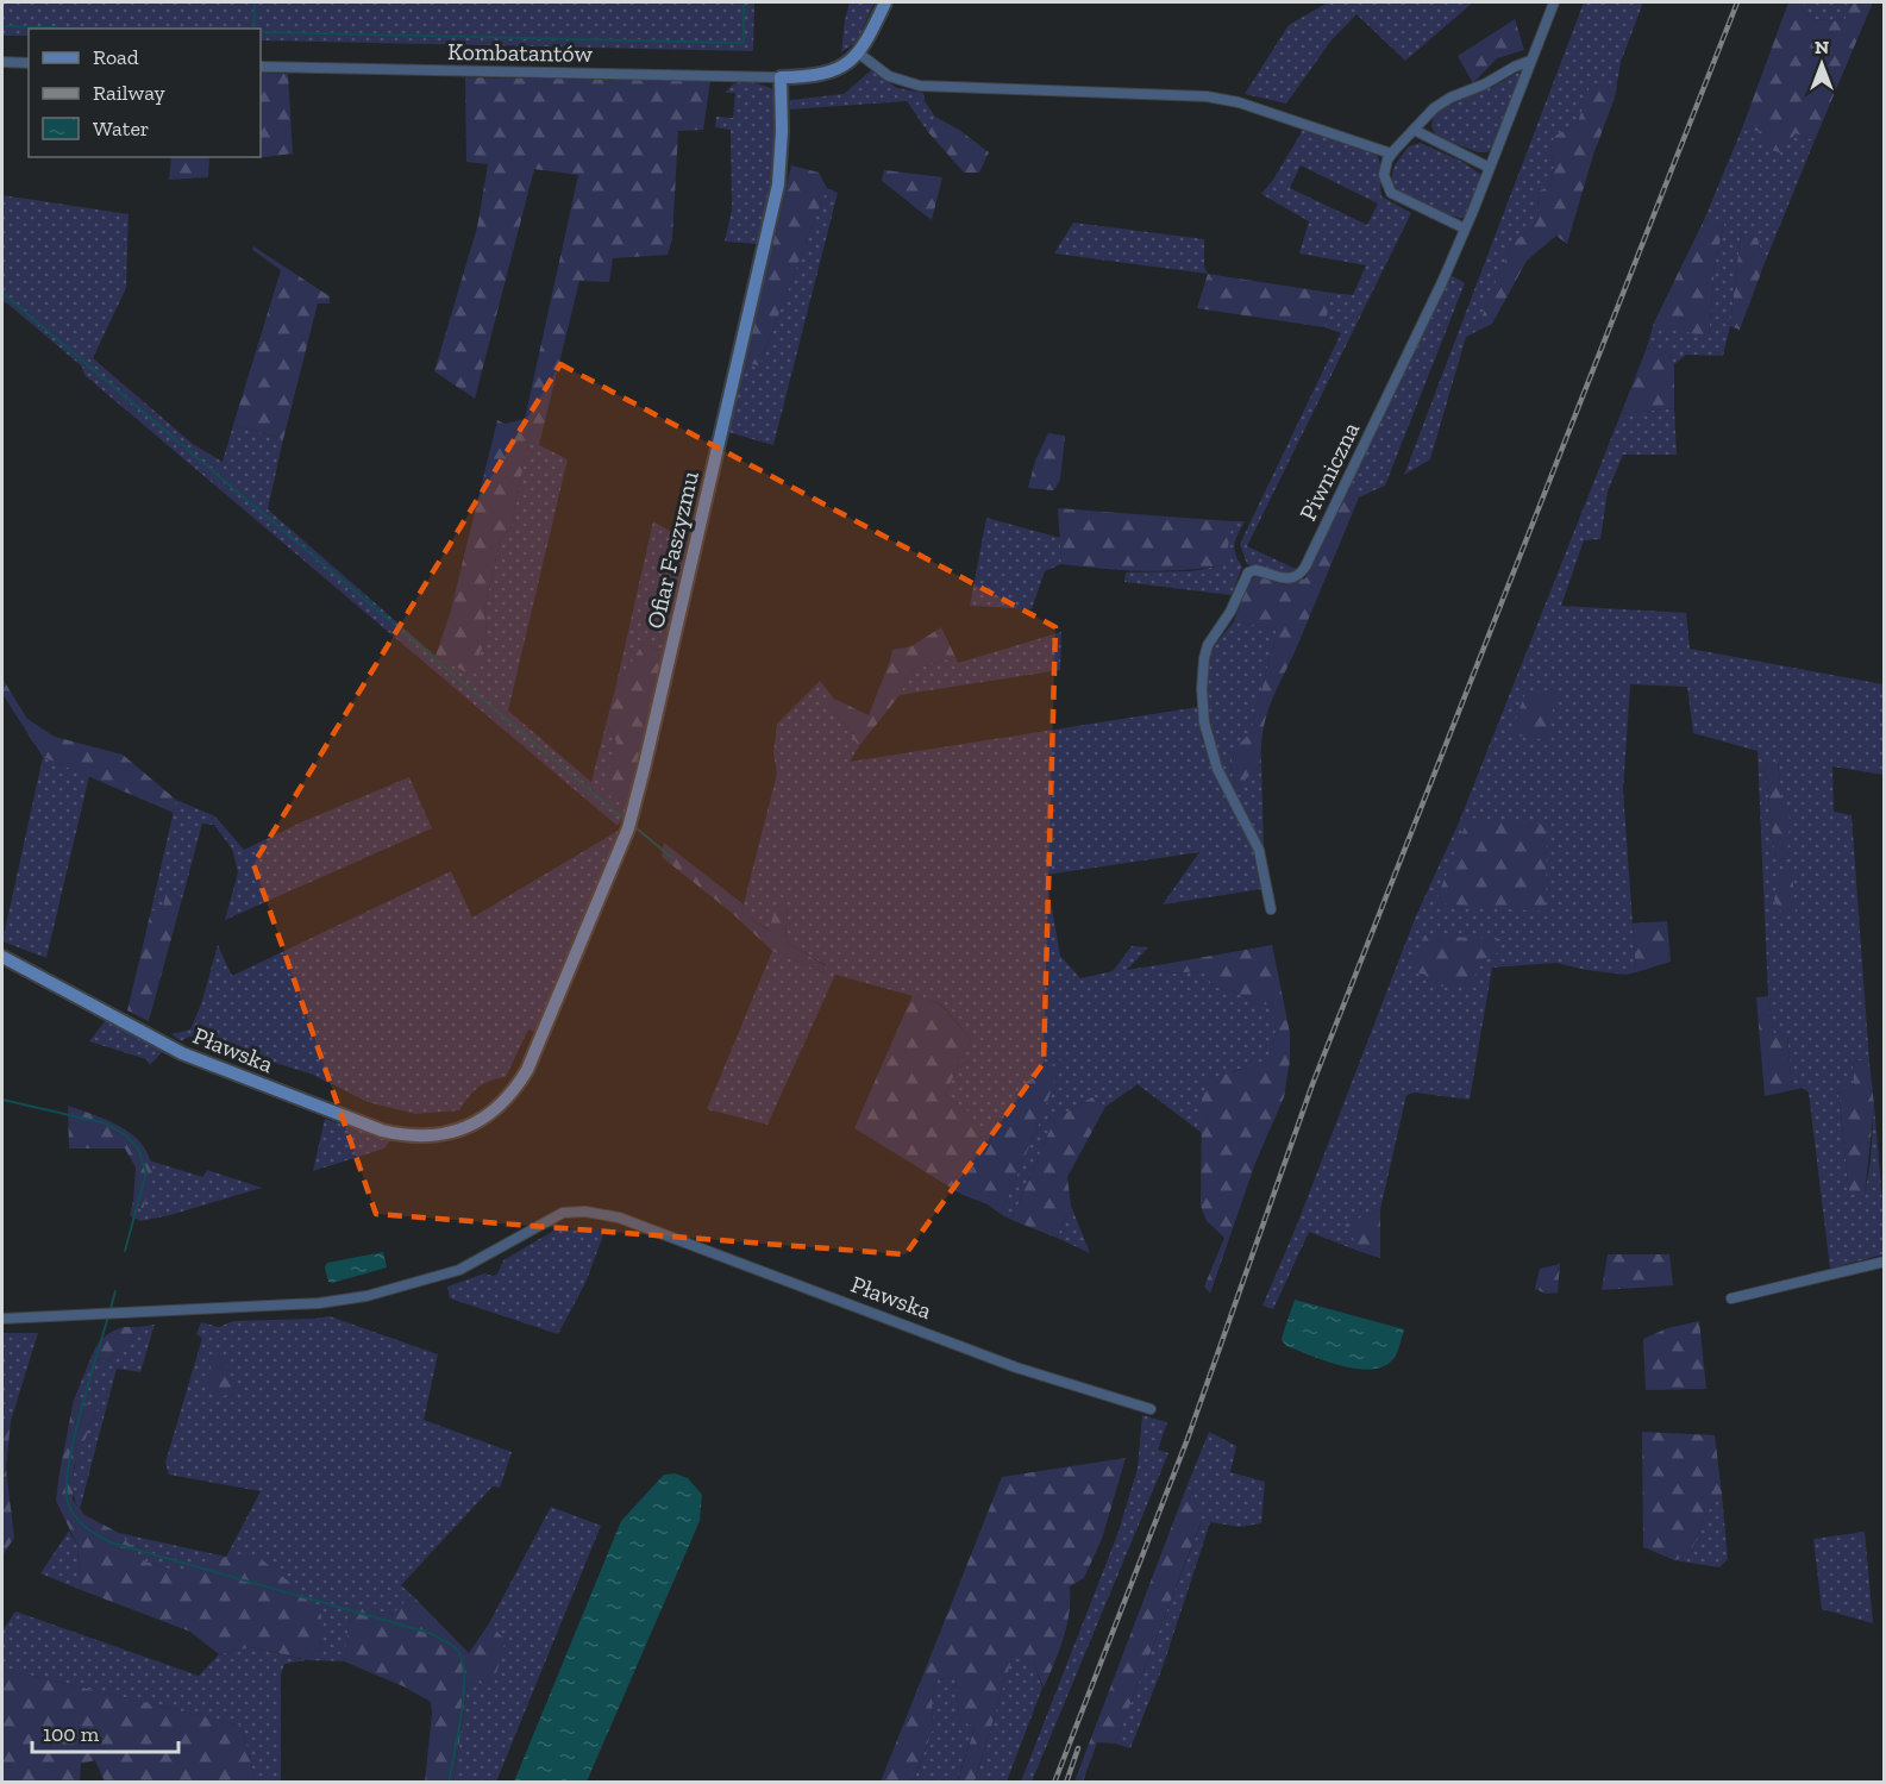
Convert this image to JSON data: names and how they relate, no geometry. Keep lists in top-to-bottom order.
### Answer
{
  "streets": {
    "street": [
      "Kombatantów",
      "Piwniczna",
      "Ofiar Faszyzmu",
      "Pławska"
    ]
  },
  "crossings": [
    ["Kombatantów", "Ofiar Faszyzmu"],
    ["Ofiar Faszyzmu", "Pławska"]
  ],
  "legend": ["Road", "Railway", "Water"],
  "scale_bar": "100 m",
  "north": "top"
}
